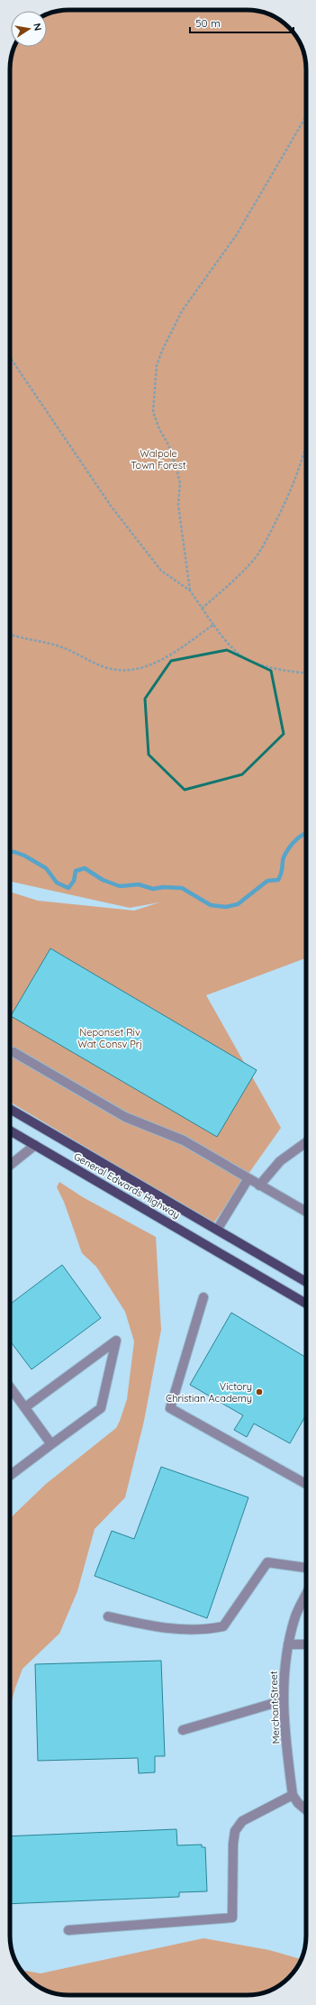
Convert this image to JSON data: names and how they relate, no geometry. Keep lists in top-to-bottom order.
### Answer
{
  "streets": {
    "main road": ["General Edwards Highway"],
    "street": ["Merchant Street"]
  },
  "parks": ["Walpole Town Forest", "Neponset Riv Wat Consv Prj"],
  "places": ["Victory Christian Academy"],
  "scale_bar": "50 m",
  "north": "right"
}
